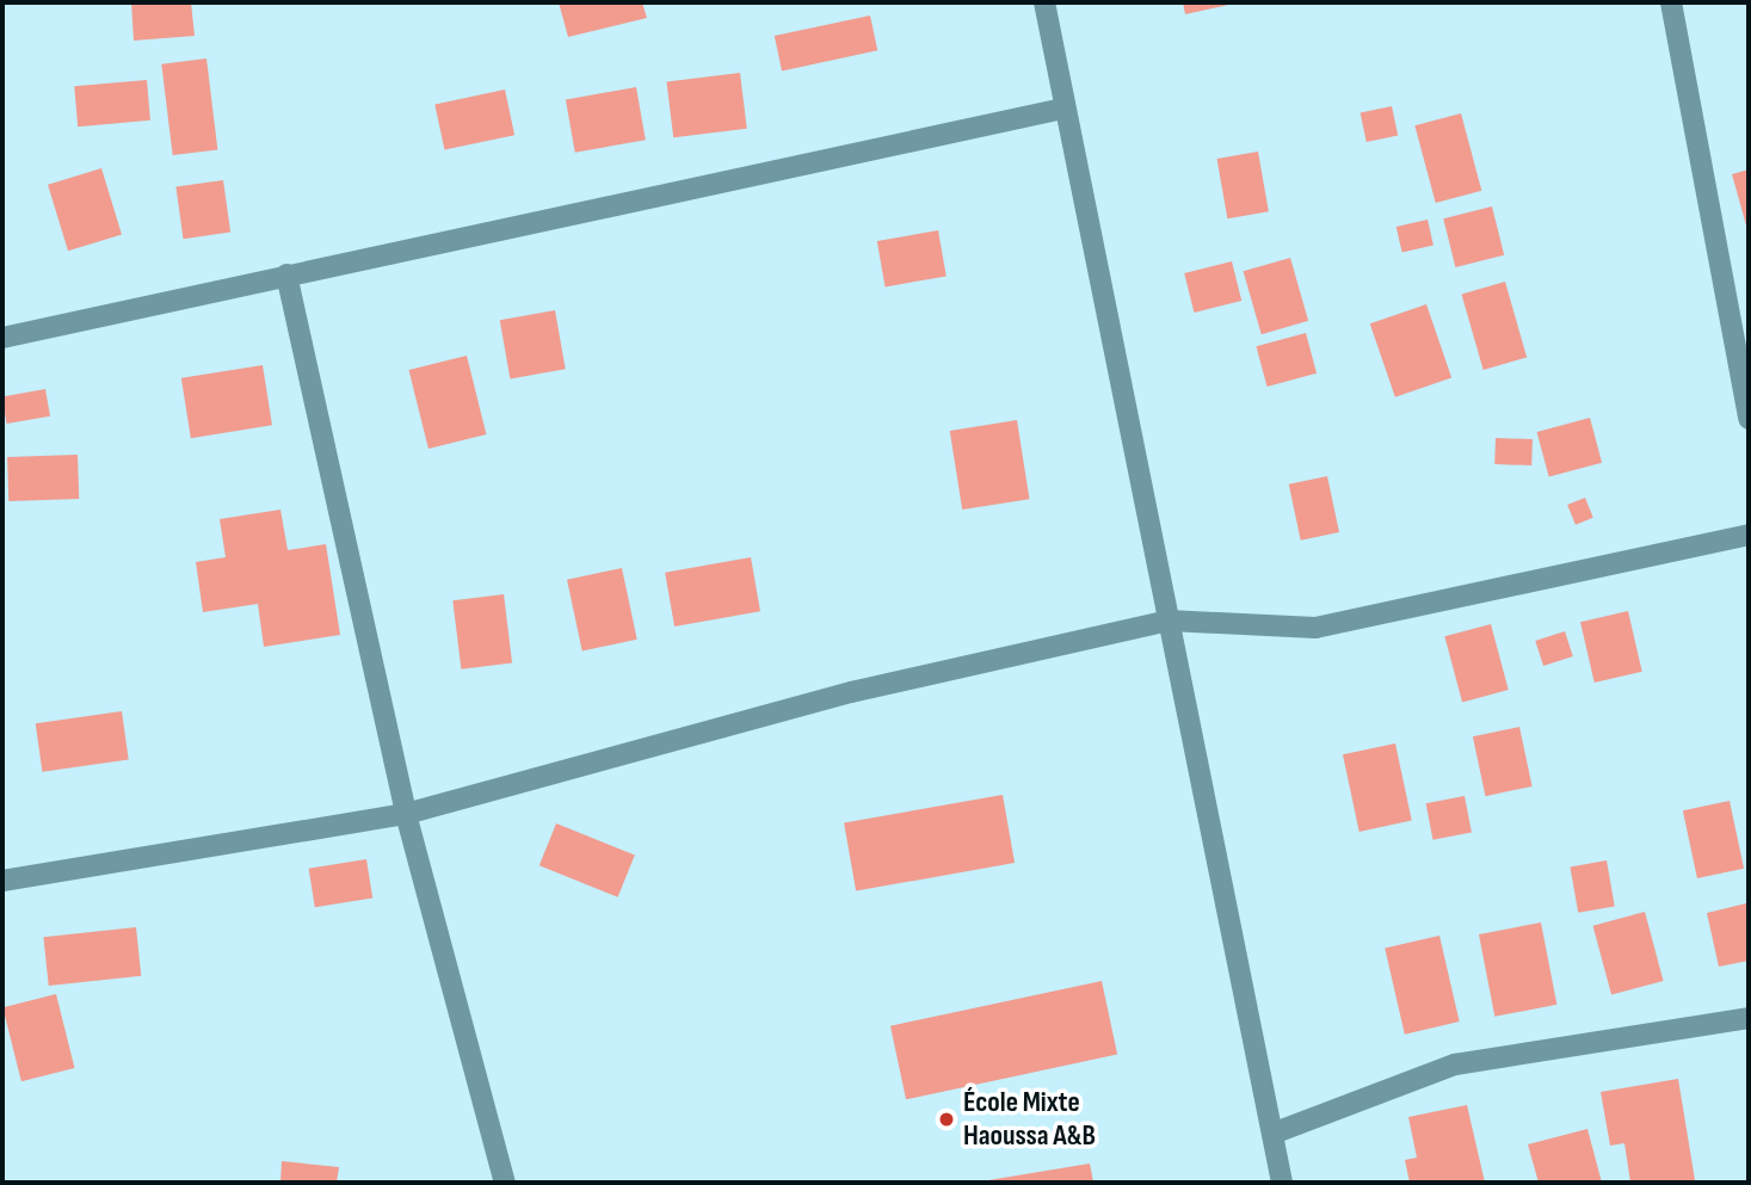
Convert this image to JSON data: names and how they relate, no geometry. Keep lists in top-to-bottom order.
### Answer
{
  "places": ["École Mixte Haoussa A&B"]
}
